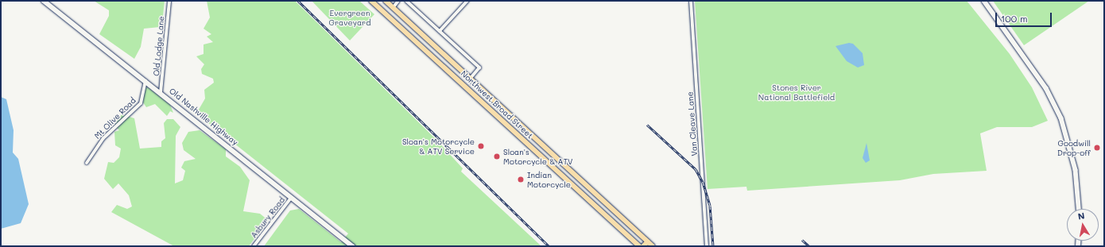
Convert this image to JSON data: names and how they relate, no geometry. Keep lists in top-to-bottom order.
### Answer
{
  "streets": {
    "main road": ["Northwest Broad Street", "Old Nashville Highway"],
    "street": [
      "Old Lodge Lane",
      "Mt Olive Road",
      "Van Cleave Lane",
      "Asbury Road"
    ]
  },
  "crossings": [
    ["Old Lodge Lane", "Old Nashville Highway"],
    ["Old Nashville Highway", "Mt Olive Road"],
    ["Old Nashville Highway", "Asbury Road"]
  ],
  "parks": ["Evergreen Graveyard", "Stones River National Battlefield"],
  "places": [
    "Sloan's Motorcycle & ATV Service",
    "Goodwill Drop-off",
    "Sloan's Motorcycle & ATV",
    "Indian Motorcycle"
  ],
  "scale_bar": "100 m",
  "north": "top"
}
